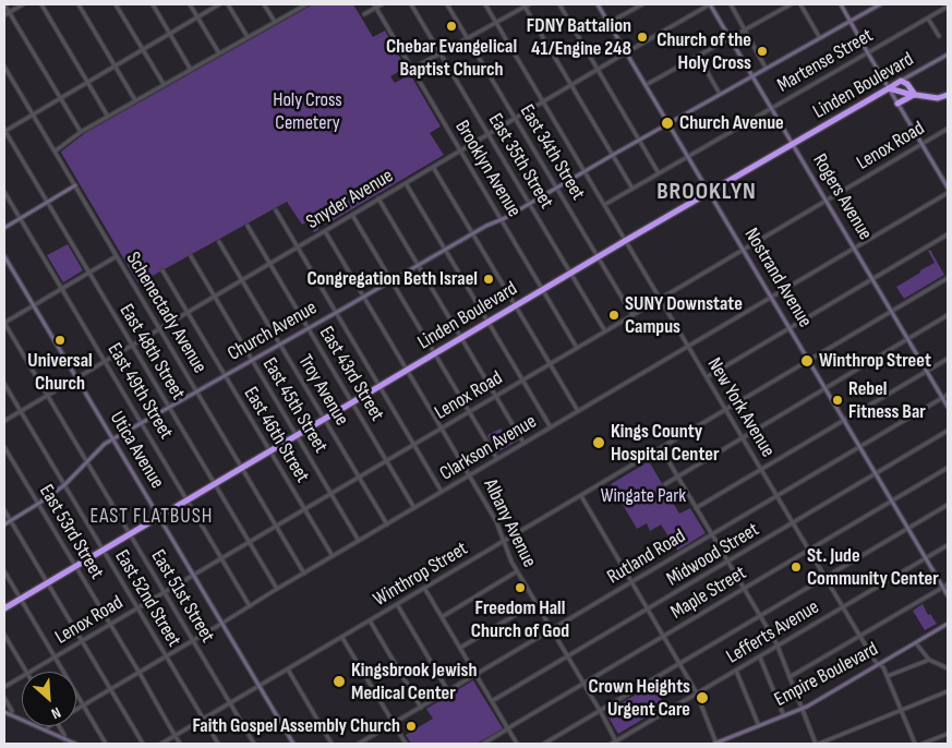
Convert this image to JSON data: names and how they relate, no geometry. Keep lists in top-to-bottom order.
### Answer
{
  "streets": {
    "highway": ["Linden Boulevard"],
    "main road": [
      "Rogers Avenue",
      "Nostrand Avenue",
      "Church Avenue",
      "Utica Avenue",
      "Empire Boulevard"
    ],
    "street": [
      "Martense Street",
      "Lenox Road",
      "East 34th Street",
      "East 35th Street",
      "Brooklyn Avenue",
      "Snyder Avenue",
      "Schenectady Avenue",
      "East 48th Street",
      "East 43rd Street",
      "Troy Avenue",
      "East 49th Street",
      "East 45th Street",
      "New York Avenue",
      "East 46th Street",
      "Clarkson Avenue",
      "Albany Avenue",
      "East 53rd Street",
      "Midwood Street",
      "Rutland Road",
      "Winthrop Street",
      "Maple Street",
      "East 51st Street",
      "East 52nd Street",
      "Lefferts Avenue"
    ]
  },
  "crossings": [
    ["Martense Street", "Rogers Avenue"],
    ["Martense Street", "Nostrand Avenue"],
    ["Martense Street", "New York Avenue"],
    ["Linden Boulevard", "East 34th Street"],
    ["Linden Boulevard", "East 35th Street"],
    ["Linden Boulevard", "Brooklyn Avenue"],
    ["Linden Boulevard", "Rogers Avenue"],
    ["Linden Boulevard", "Nostrand Avenue"],
    ["Linden Boulevard", "Schenectady Avenue"],
    ["Linden Boulevard", "East 48th Street"],
    ["Linden Boulevard", "East 43rd Street"],
    ["Linden Boulevard", "Troy Avenue"],
    ["Linden Boulevard", "East 49th Street"],
    ["Linden Boulevard", "East 45th Street"],
    ["Linden Boulevard", "New York Avenue"],
    ["Linden Boulevard", "East 46th Street"],
    ["Linden Boulevard", "Utica Avenue"],
    ["Linden Boulevard", "Albany Avenue"],
    ["Linden Boulevard", "East 53rd Street"],
    ["Linden Boulevard", "East 51st Street"],
    ["Linden Boulevard", "East 52nd Street"],
    ["Lenox Road", "East 34th Street"],
    ["Lenox Road", "East 35th Street"],
    ["Lenox Road", "Brooklyn Avenue"],
    ["Lenox Road", "Rogers Avenue"],
    ["Lenox Road", "Nostrand Avenue"],
    ["Lenox Road", "Schenectady Avenue"],
    ["Lenox Road", "East 48th Street"],
    ["Lenox Road", "East 43rd Street"],
    ["Lenox Road", "Troy Avenue"],
    ["Lenox Road", "East 49th Street"],
    ["Lenox Road", "East 45th Street"],
    ["Lenox Road", "New York Avenue"],
    ["Lenox Road", "East 46th Street"],
    ["Lenox Road", "Utica Avenue"],
    ["Lenox Road", "Albany Avenue"],
    ["Lenox Road", "East 53rd Street"],
    ["Lenox Road", "East 51st Street"],
    ["Lenox Road", "East 52nd Street"],
    ["East 34th Street", "Snyder Avenue"],
    ["East 34th Street", "Church Avenue"],
    ["East 35th Street", "Snyder Avenue"],
    ["East 35th Street", "Church Avenue"],
    ["Brooklyn Avenue", "Snyder Avenue"],
    ["Brooklyn Avenue", "Church Avenue"],
    ["Rogers Avenue", "Snyder Avenue"],
    ["Rogers Avenue", "Church Avenue"],
    ["Rogers Avenue", "Clarkson Avenue"],
    ["Rogers Avenue", "Rutland Road"],
    ["Rogers Avenue", "Winthrop Street"],
    ["Snyder Avenue", "Nostrand Avenue"],
    ["Snyder Avenue", "Schenectady Avenue"],
    ["Snyder Avenue", "East 48th Street"],
    ["Snyder Avenue", "East 43rd Street"],
    ["Snyder Avenue", "Troy Avenue"],
    ["Snyder Avenue", "East 49th Street"],
    ["Snyder Avenue", "East 45th Street"],
    ["Snyder Avenue", "New York Avenue"],
    ["Snyder Avenue", "East 46th Street"],
    ["Snyder Avenue", "Utica Avenue"],
    ["Snyder Avenue", "Albany Avenue"],
    ["Snyder Avenue", "East 51st Street"],
    ["Snyder Avenue", "East 52nd Street"],
    ["Nostrand Avenue", "Church Avenue"],
    ["Nostrand Avenue", "Clarkson Avenue"],
    ["Nostrand Avenue", "Midwood Street"],
    ["Nostrand Avenue", "Rutland Road"],
    ["Nostrand Avenue", "Winthrop Street"],
    ["Nostrand Avenue", "Maple Street"],
    ["Nostrand Avenue", "Lefferts Avenue"],
    ["Schenectady Avenue", "Church Avenue"],
    ["Schenectady Avenue", "Clarkson Avenue"],
    ["Church Avenue", "East 48th Street"],
    ["Church Avenue", "East 43rd Street"],
    ["Church Avenue", "Troy Avenue"],
    ["Church Avenue", "East 49th Street"],
    ["Church Avenue", "East 45th Street"],
    ["Church Avenue", "New York Avenue"],
    ["Church Avenue", "East 46th Street"],
    ["Church Avenue", "Utica Avenue"],
    ["Church Avenue", "Albany Avenue"],
    ["Church Avenue", "East 53rd Street"],
    ["Church Avenue", "East 51st Street"],
    ["Church Avenue", "East 52nd Street"],
    ["East 48th Street", "Clarkson Avenue"],
    ["East 43rd Street", "Clarkson Avenue"],
    ["Troy Avenue", "Clarkson Avenue"],
    ["East 49th Street", "Clarkson Avenue"],
    ["East 45th Street", "Clarkson Avenue"],
    ["New York Avenue", "Clarkson Avenue"],
    ["New York Avenue", "Midwood Street"],
    ["New York Avenue", "Rutland Road"],
    ["New York Avenue", "Winthrop Street"],
    ["New York Avenue", "Maple Street"],
    ["New York Avenue", "Lefferts Avenue"],
    ["New York Avenue", "Empire Boulevard"],
    ["East 46th Street", "Clarkson Avenue"],
    ["Clarkson Avenue", "Utica Avenue"],
    ["Clarkson Avenue", "Albany Avenue"],
    ["Clarkson Avenue", "East 53rd Street"],
    ["Clarkson Avenue", "East 51st Street"],
    ["Clarkson Avenue", "East 52nd Street"],
    ["Utica Avenue", "Winthrop Street"],
    ["Albany Avenue", "Midwood Street"],
    ["Albany Avenue", "Rutland Road"],
    ["Albany Avenue", "Winthrop Street"],
    ["Albany Avenue", "Maple Street"],
    ["Albany Avenue", "Lefferts Avenue"],
    ["East 53rd Street", "Winthrop Street"],
    ["Winthrop Street", "East 51st Street"],
    ["Winthrop Street", "East 52nd Street"]
  ],
  "districts": ["BROOKLYN", "EAST FLATBUSH"],
  "parks": ["Holy Cross Cemetery", "Wingate Park"],
  "places": [
    "Chebar Evangelical Baptist Church",
    "FDNY Battalion 41/Engine 248",
    "Church of the Holy Cross",
    "Church Avenue",
    "Congregation Beth Israel",
    "SUNY Downstate Campus",
    "Universal Church",
    "Winthrop Street",
    "Rebel Fitness Bar",
    "Kings County Hospital Center",
    "St. Jude Community Center",
    "Freedom Hall Church of God",
    "Kingsbrook Jewish Medical Center",
    "Crown Heights Urgent Care",
    "Faith Gospel Assembly Church"
  ],
  "north": "bottom right"
}
